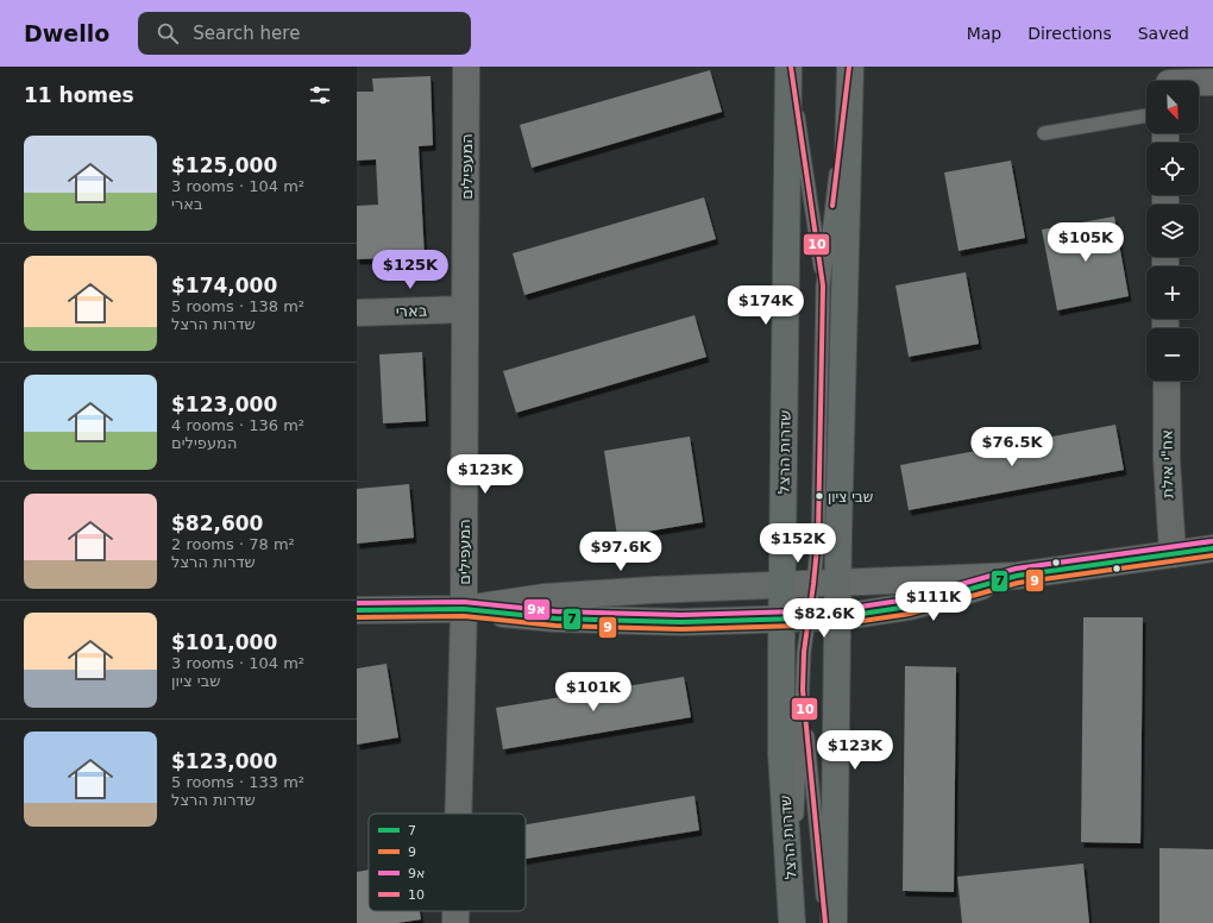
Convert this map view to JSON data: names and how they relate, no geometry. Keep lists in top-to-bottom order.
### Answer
{
  "streets": {
    "main road": ["שדרות הרצל"],
    "street": ["המעפילים", "בארי", "אח\"י אילת"]
  },
  "crossings": [
    ["המעפילים", "בארי"]
  ],
  "places": ["שבי ציון"],
  "lines": [
    "transit line 10",
    "transit line 9א",
    "transit line 7",
    "transit line 9"
  ],
  "legend": [
    "7",
    "9",
    "9א",
    "10"
  ],
  "north": "bottom right",
  "page": {
    "header": "Dwello",
    "search": "Search here",
    "nav": ["Map", "Directions", "Saved"],
    "heading": "11 homes",
    "map_buttons": ["+", "−"],
    "list": [
      {
        "name": "$125,000",
        "note": "3 rooms · 104 m² · בארי"
      },
      {
        "name": "$174,000",
        "note": "5 rooms · 138 m² · שדרות הרצל"
      },
      {
        "name": "$123,000",
        "note": "4 rooms · 136 m² · המעפילים"
      },
      {
        "name": "$82,600",
        "note": "2 rooms · 78 m² · שדרות הרצל"
      },
      {
        "name": "$101,000",
        "note": "3 rooms · 104 m² · שבי ציון"
      },
      {
        "name": "$123,000",
        "note": "5 rooms · 133 m² · שדרות הרצל"
      }
    ],
    "price": [
      "$105K",
      "$125K",
      "$174K",
      "$76.5K",
      "$123K",
      "$152K",
      "$97.6K",
      "$111K",
      "$82.6K",
      "$101K",
      "$123K"
    ]
  }
}
